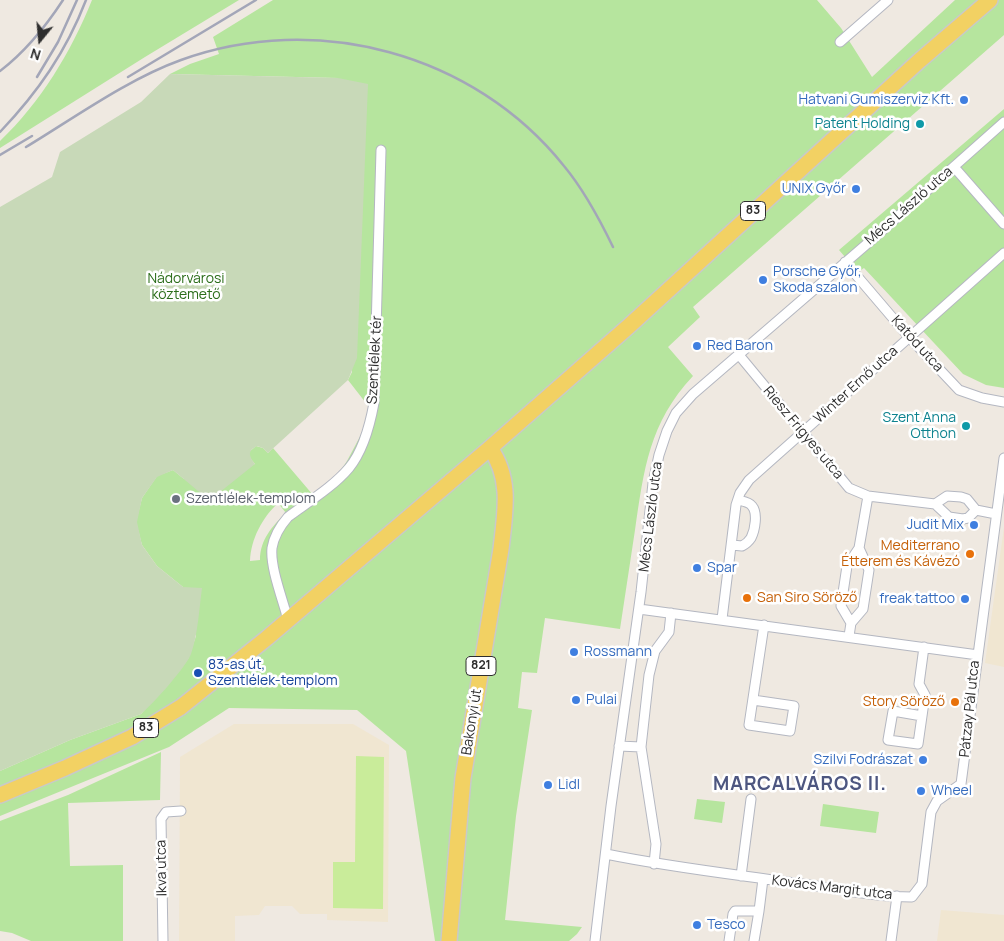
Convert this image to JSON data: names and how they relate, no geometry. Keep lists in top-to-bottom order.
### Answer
{
  "streets": {
    "main road": ["83", "821", "Bakonyi út"],
    "street": [
      "Mécs László utca",
      "Katód utca",
      "Szentlélek tér",
      "Winter Ernő utca",
      "Riesz Frigyes utca",
      "Pátzay Pál utca",
      "Ikva utca",
      "Kovács Margit utca"
    ]
  },
  "crossings": [
    ["Mécs László utca", "Katód utca"],
    ["Mécs László utca", "Riesz Frigyes utca"],
    ["Mécs László utca", "Pátzay Pál utca"],
    ["Mécs László utca", "Kovács Margit utca"],
    ["83", "Szentlélek tér"],
    ["83", "Bakonyi út"],
    ["Katód utca", "Winter Ernő utca"],
    ["Winter Ernő utca", "Riesz Frigyes utca"],
    ["Pátzay Pál utca", "Kovács Margit utca"]
  ],
  "districts": ["MARCALVÁROS II."],
  "parks": ["Nádorvárosi köztemető"],
  "places": [
    "Hatvani Gumiszerviz Kft.",
    "Patent Holding",
    "UNIX Győr",
    "Porsche Győr, Skoda szalon",
    "Red Baron",
    "Szent Anna Otthon",
    "Szentlélek-templom",
    "Judit Mix",
    "Mediterrano Étterem és Kávézó",
    "Spar",
    "San Siro Söröző",
    "freak tattoo",
    "Rossmann",
    "83-as út, Szentlélek-templom",
    "Pulai",
    "Story Söröző",
    "Szilvi Fodrászat",
    "Lidl",
    "Wheel",
    "Tesco"
  ],
  "north": "bottom"
}
